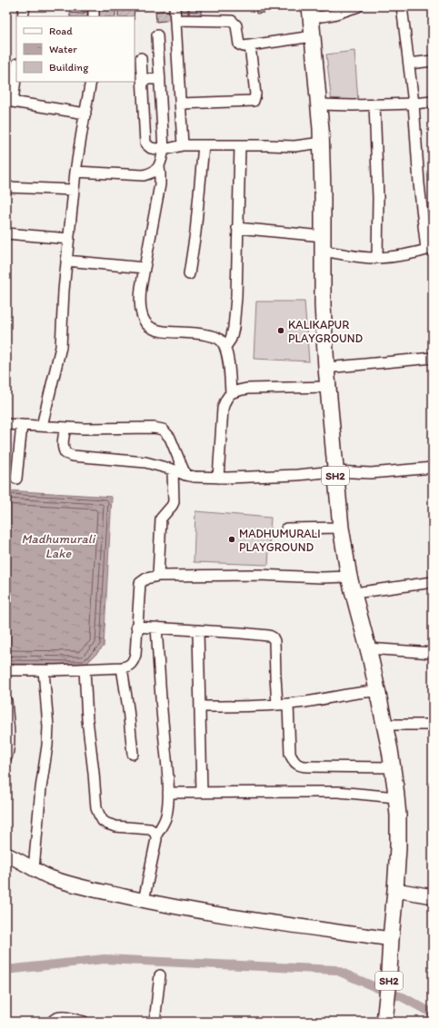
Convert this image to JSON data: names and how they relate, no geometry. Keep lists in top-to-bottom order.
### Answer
{
  "streets": {
    "main road": ["SH2"]
  },
  "water": ["Madhumurali Lake"],
  "places": ["KALIKAPUR PLAYGROUND", "MADHUMURALI PLAYGROUND"],
  "legend": ["Road", "Water", "Building"]
}
